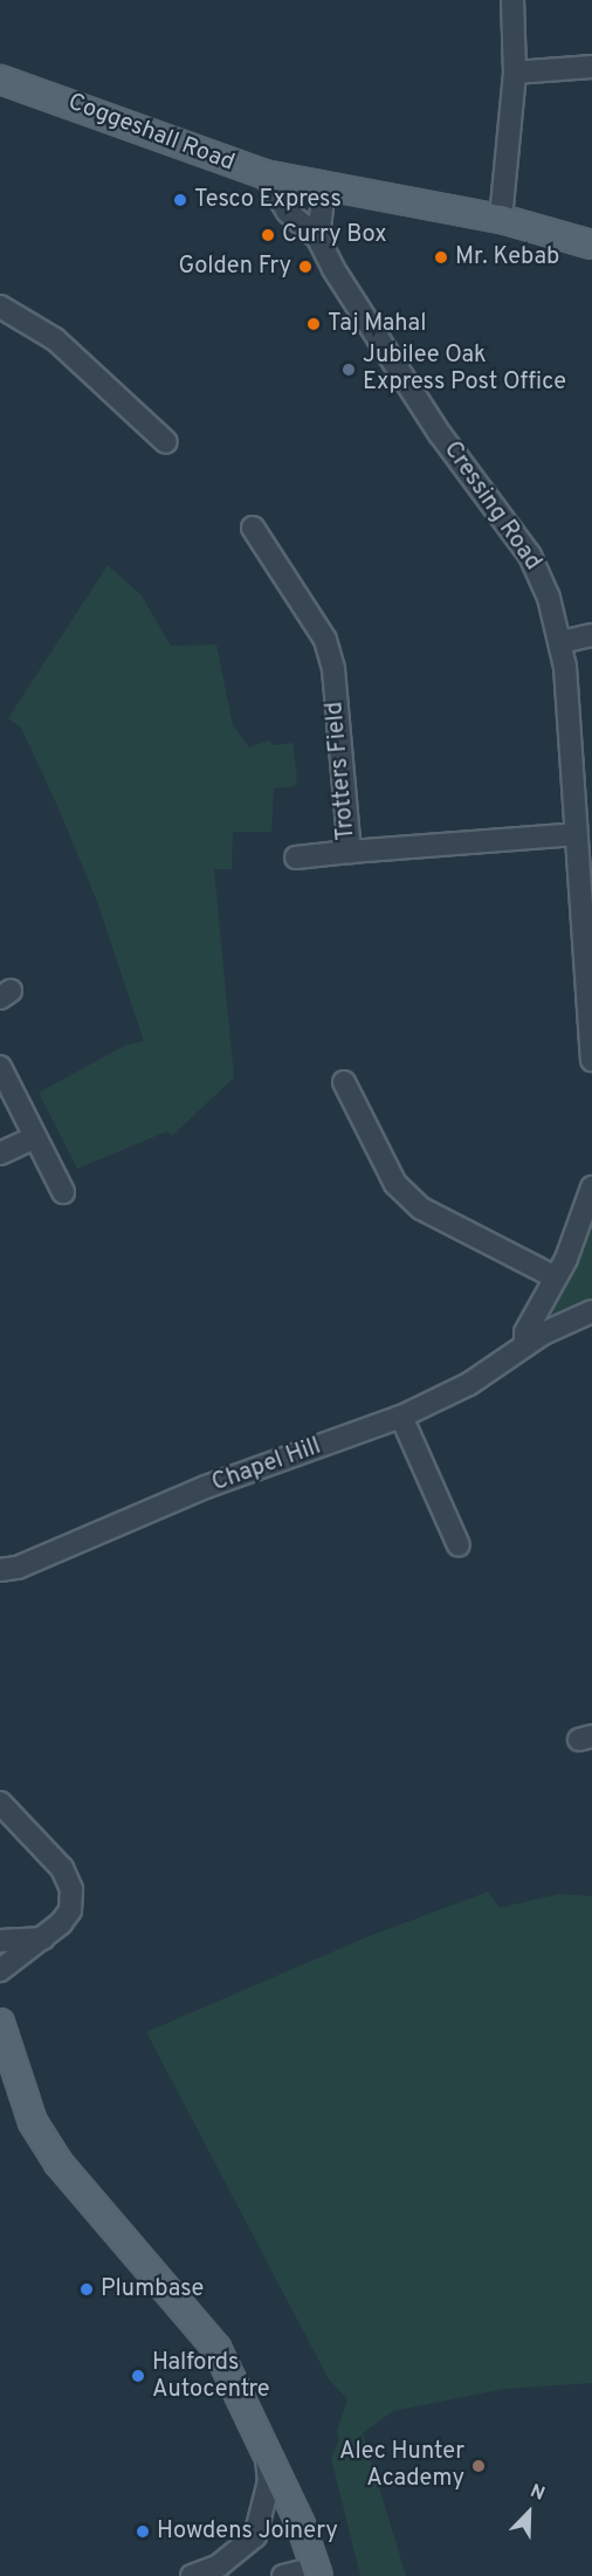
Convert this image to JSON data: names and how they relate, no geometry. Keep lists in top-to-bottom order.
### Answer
{
  "streets": {
    "main road": ["Coggeshall Road"],
    "street": ["Cressing Road", "Trotters Field", "Chapel Hill"]
  },
  "crossings": [
    ["Coggeshall Road", "Cressing Road"],
    ["Cressing Road", "Trotters Field"]
  ],
  "places": [
    "Tesco Express",
    "Curry Box",
    "Mr. Kebab",
    "Golden Fry",
    "Taj Mahal",
    "Jubilee Oak Express Post Office",
    "Plumbase",
    "Halfords Autocentre",
    "Alec Hunter Academy",
    "Howdens Joinery"
  ],
  "north": "top right"
}
